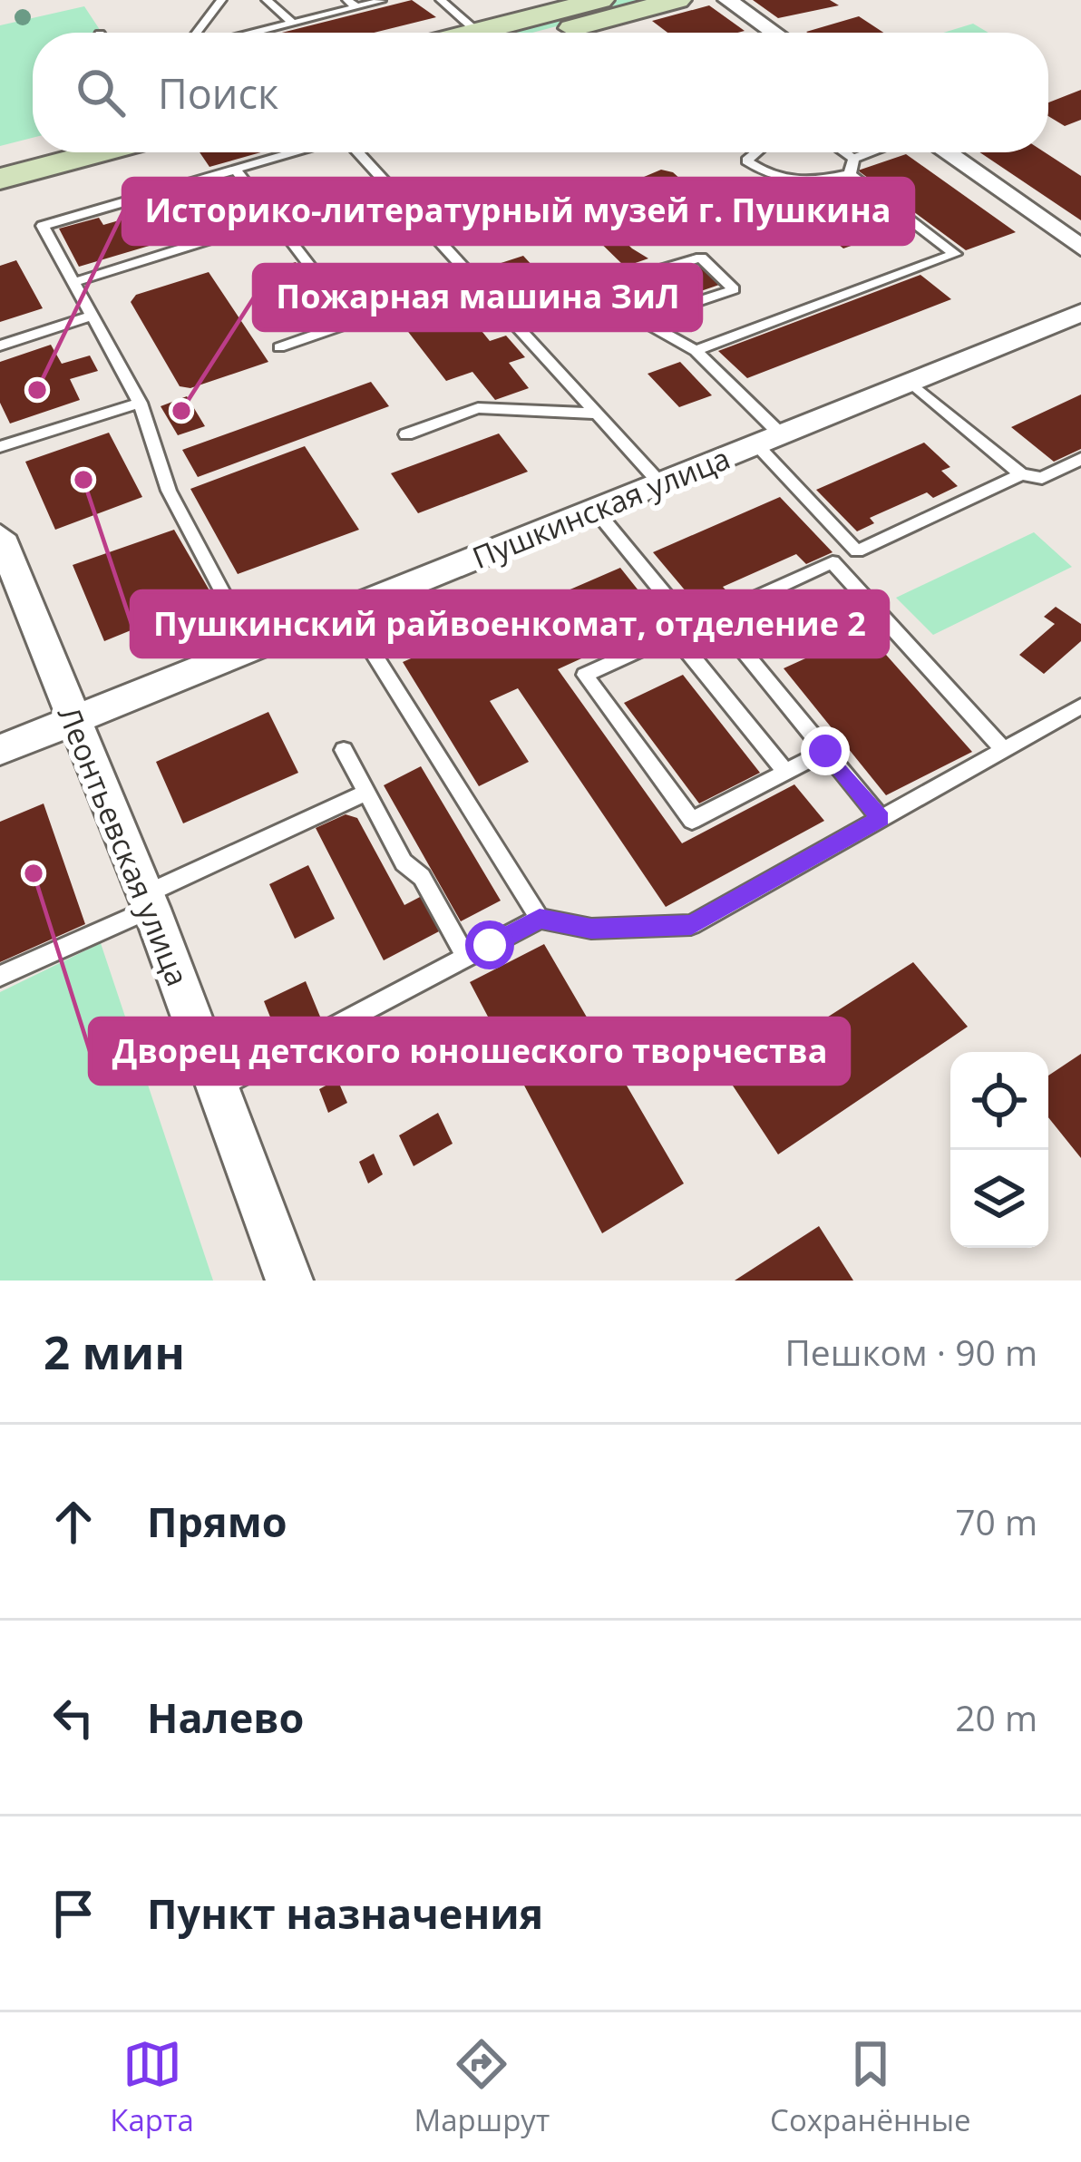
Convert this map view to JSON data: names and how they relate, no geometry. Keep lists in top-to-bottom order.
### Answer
{
  "streets": {
    "street": ["Пушкинская улица", "Леонтьевская улица"]
  },
  "crossings": [
    ["Пушкинская улица", "Леонтьевская улица"]
  ],
  "places": [
    "Историко-литературный музей г. Пушкина",
    "Пожарная машина ЗиЛ",
    "Пушкинский райвоенкомат, отделение 2",
    "Дворец детского юношеского творчества"
  ],
  "page": {
    "search": "Поиск",
    "heading": ["2 мин", "Пешком · 90 m"],
    "list": [
      ["Прямо", "70 m"],
      ["Налево", "20 m"],
      "Пункт назначения"
    ],
    "nav": ["Карта", "Маршрут", "Сохранённые"]
  }
}
